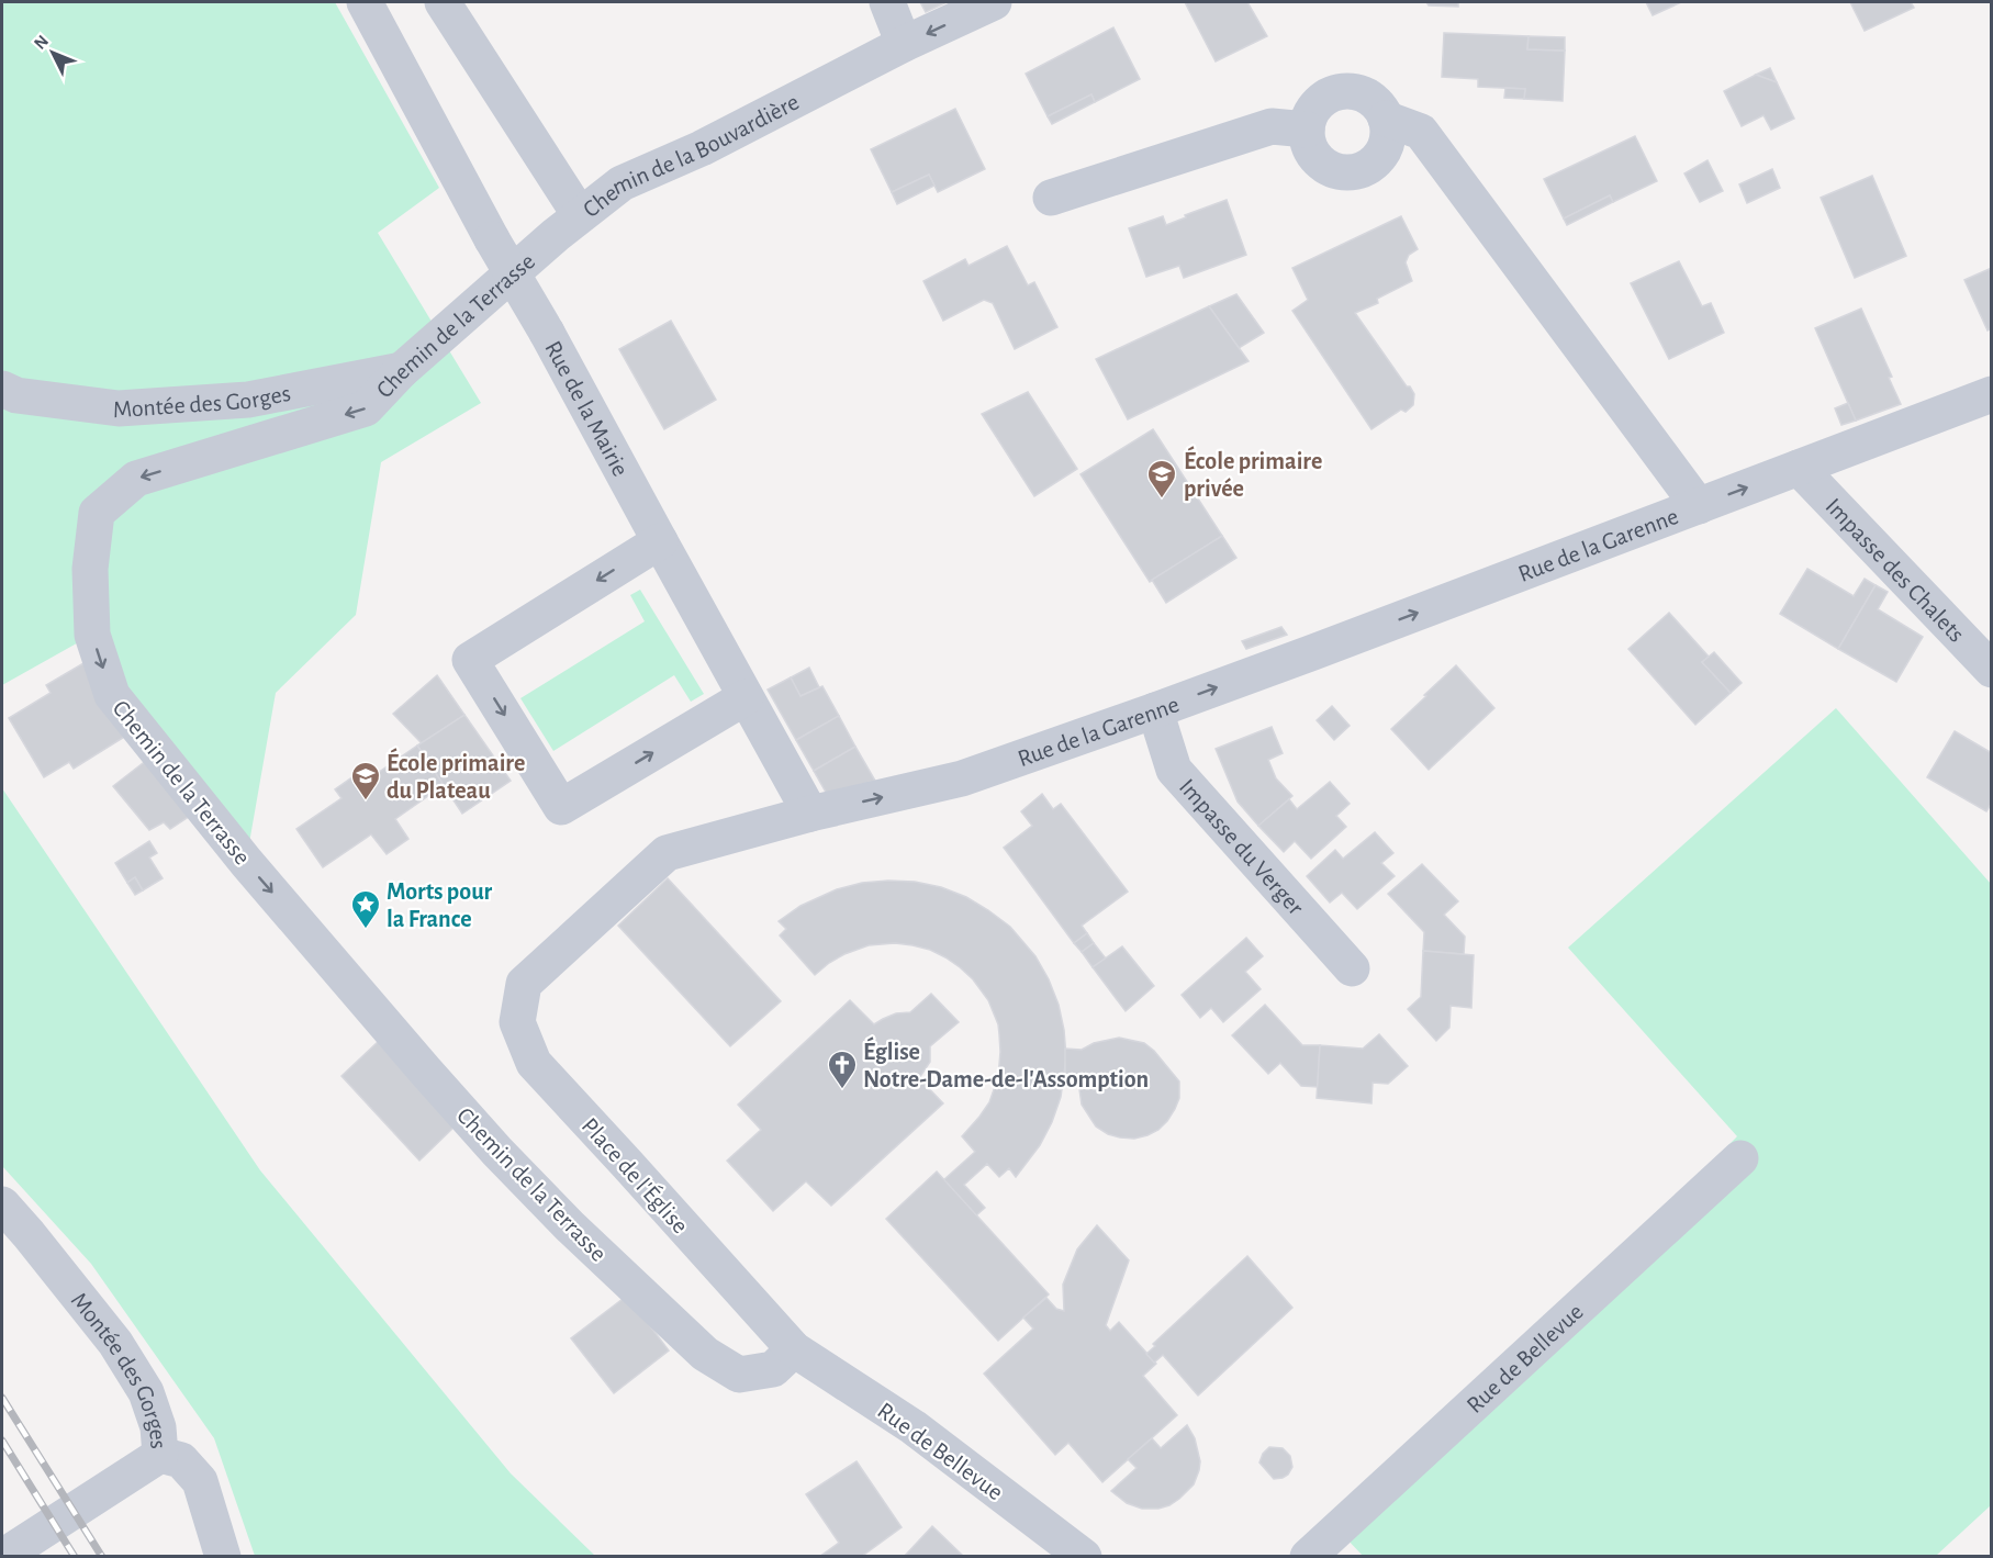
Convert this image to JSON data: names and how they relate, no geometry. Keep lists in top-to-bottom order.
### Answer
{
  "streets": {
    "street": [
      "Chemin de la Bouvardière",
      "Chemin de la Terrasse",
      "Montée des Gorges",
      "Rue de la Mairie",
      "Rue de la Garenne",
      "Impasse des Chalets",
      "Impasse du Verger",
      "Place de l'Église",
      "Rue de Bellevue"
    ]
  },
  "crossings": [
    ["Chemin de la Bouvardière", "Chemin de la Terrasse"],
    ["Chemin de la Terrasse", "Montée des Gorges"],
    ["Chemin de la Terrasse", "Place de l'Église"],
    ["Chemin de la Terrasse", "Rue de Bellevue"],
    ["Rue de la Mairie", "Rue de la Garenne"],
    ["Rue de la Garenne", "Impasse des Chalets"],
    ["Rue de la Garenne", "Impasse du Verger"],
    ["Rue de la Garenne", "Place de l'Église"],
    ["Place de l'Église", "Rue de Bellevue"]
  ],
  "one_way": ["Rue de la Garenne"],
  "places": {
    "school or university": ["École primaire privée", "École primaire du Plateau"],
    "place": ["Morts pour la France"],
    "church": ["Église Notre-Dame-de-l'Assomption"]
  },
  "north": "top left"
}
